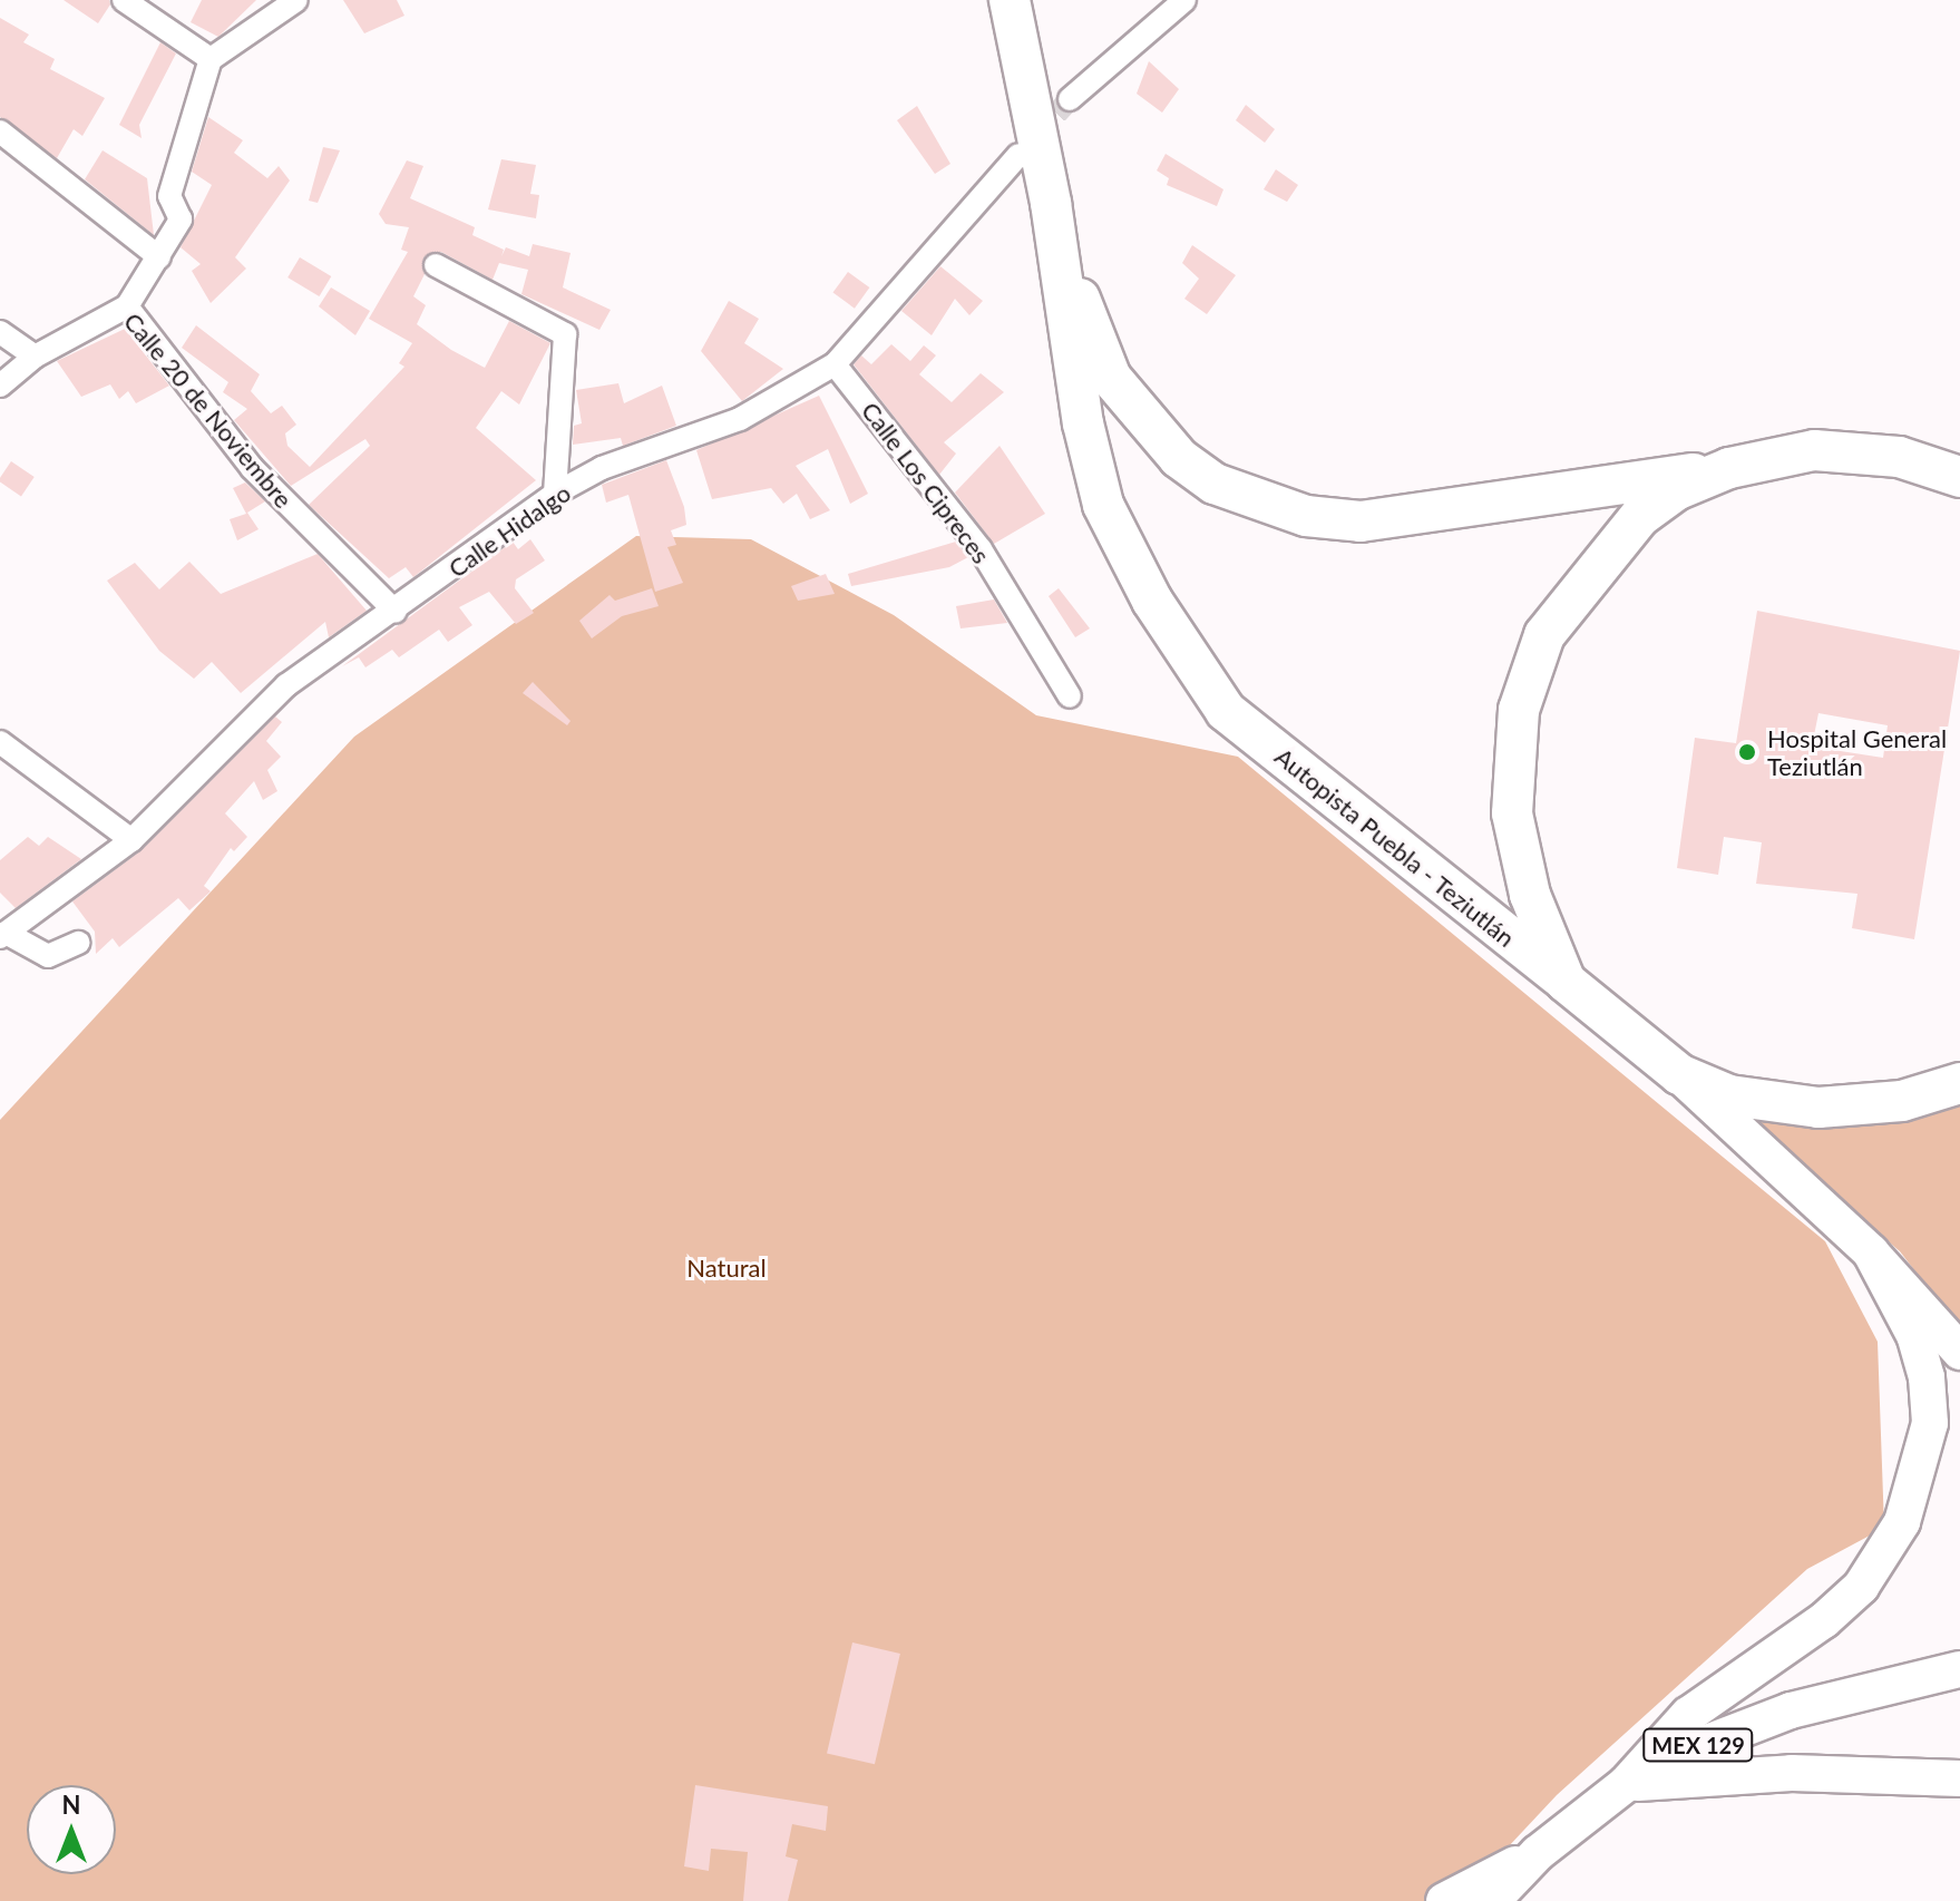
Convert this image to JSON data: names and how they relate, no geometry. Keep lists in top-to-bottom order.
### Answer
{
  "streets": {
    "highway": ["Autopista Puebla - Teziutlán"],
    "main road": ["MEX 129"],
    "street": ["Calle 20 de Noviembre", "Calle Los Cipreces", "Calle Hidalgo"]
  },
  "crossings": [
    ["Calle 20 de Noviembre", "Calle Hidalgo"],
    ["Calle Los Cipreces", "Calle Hidalgo"]
  ],
  "parks": ["Natural"],
  "places": ["Hospital General Teziutlán"],
  "north": "top"
}
